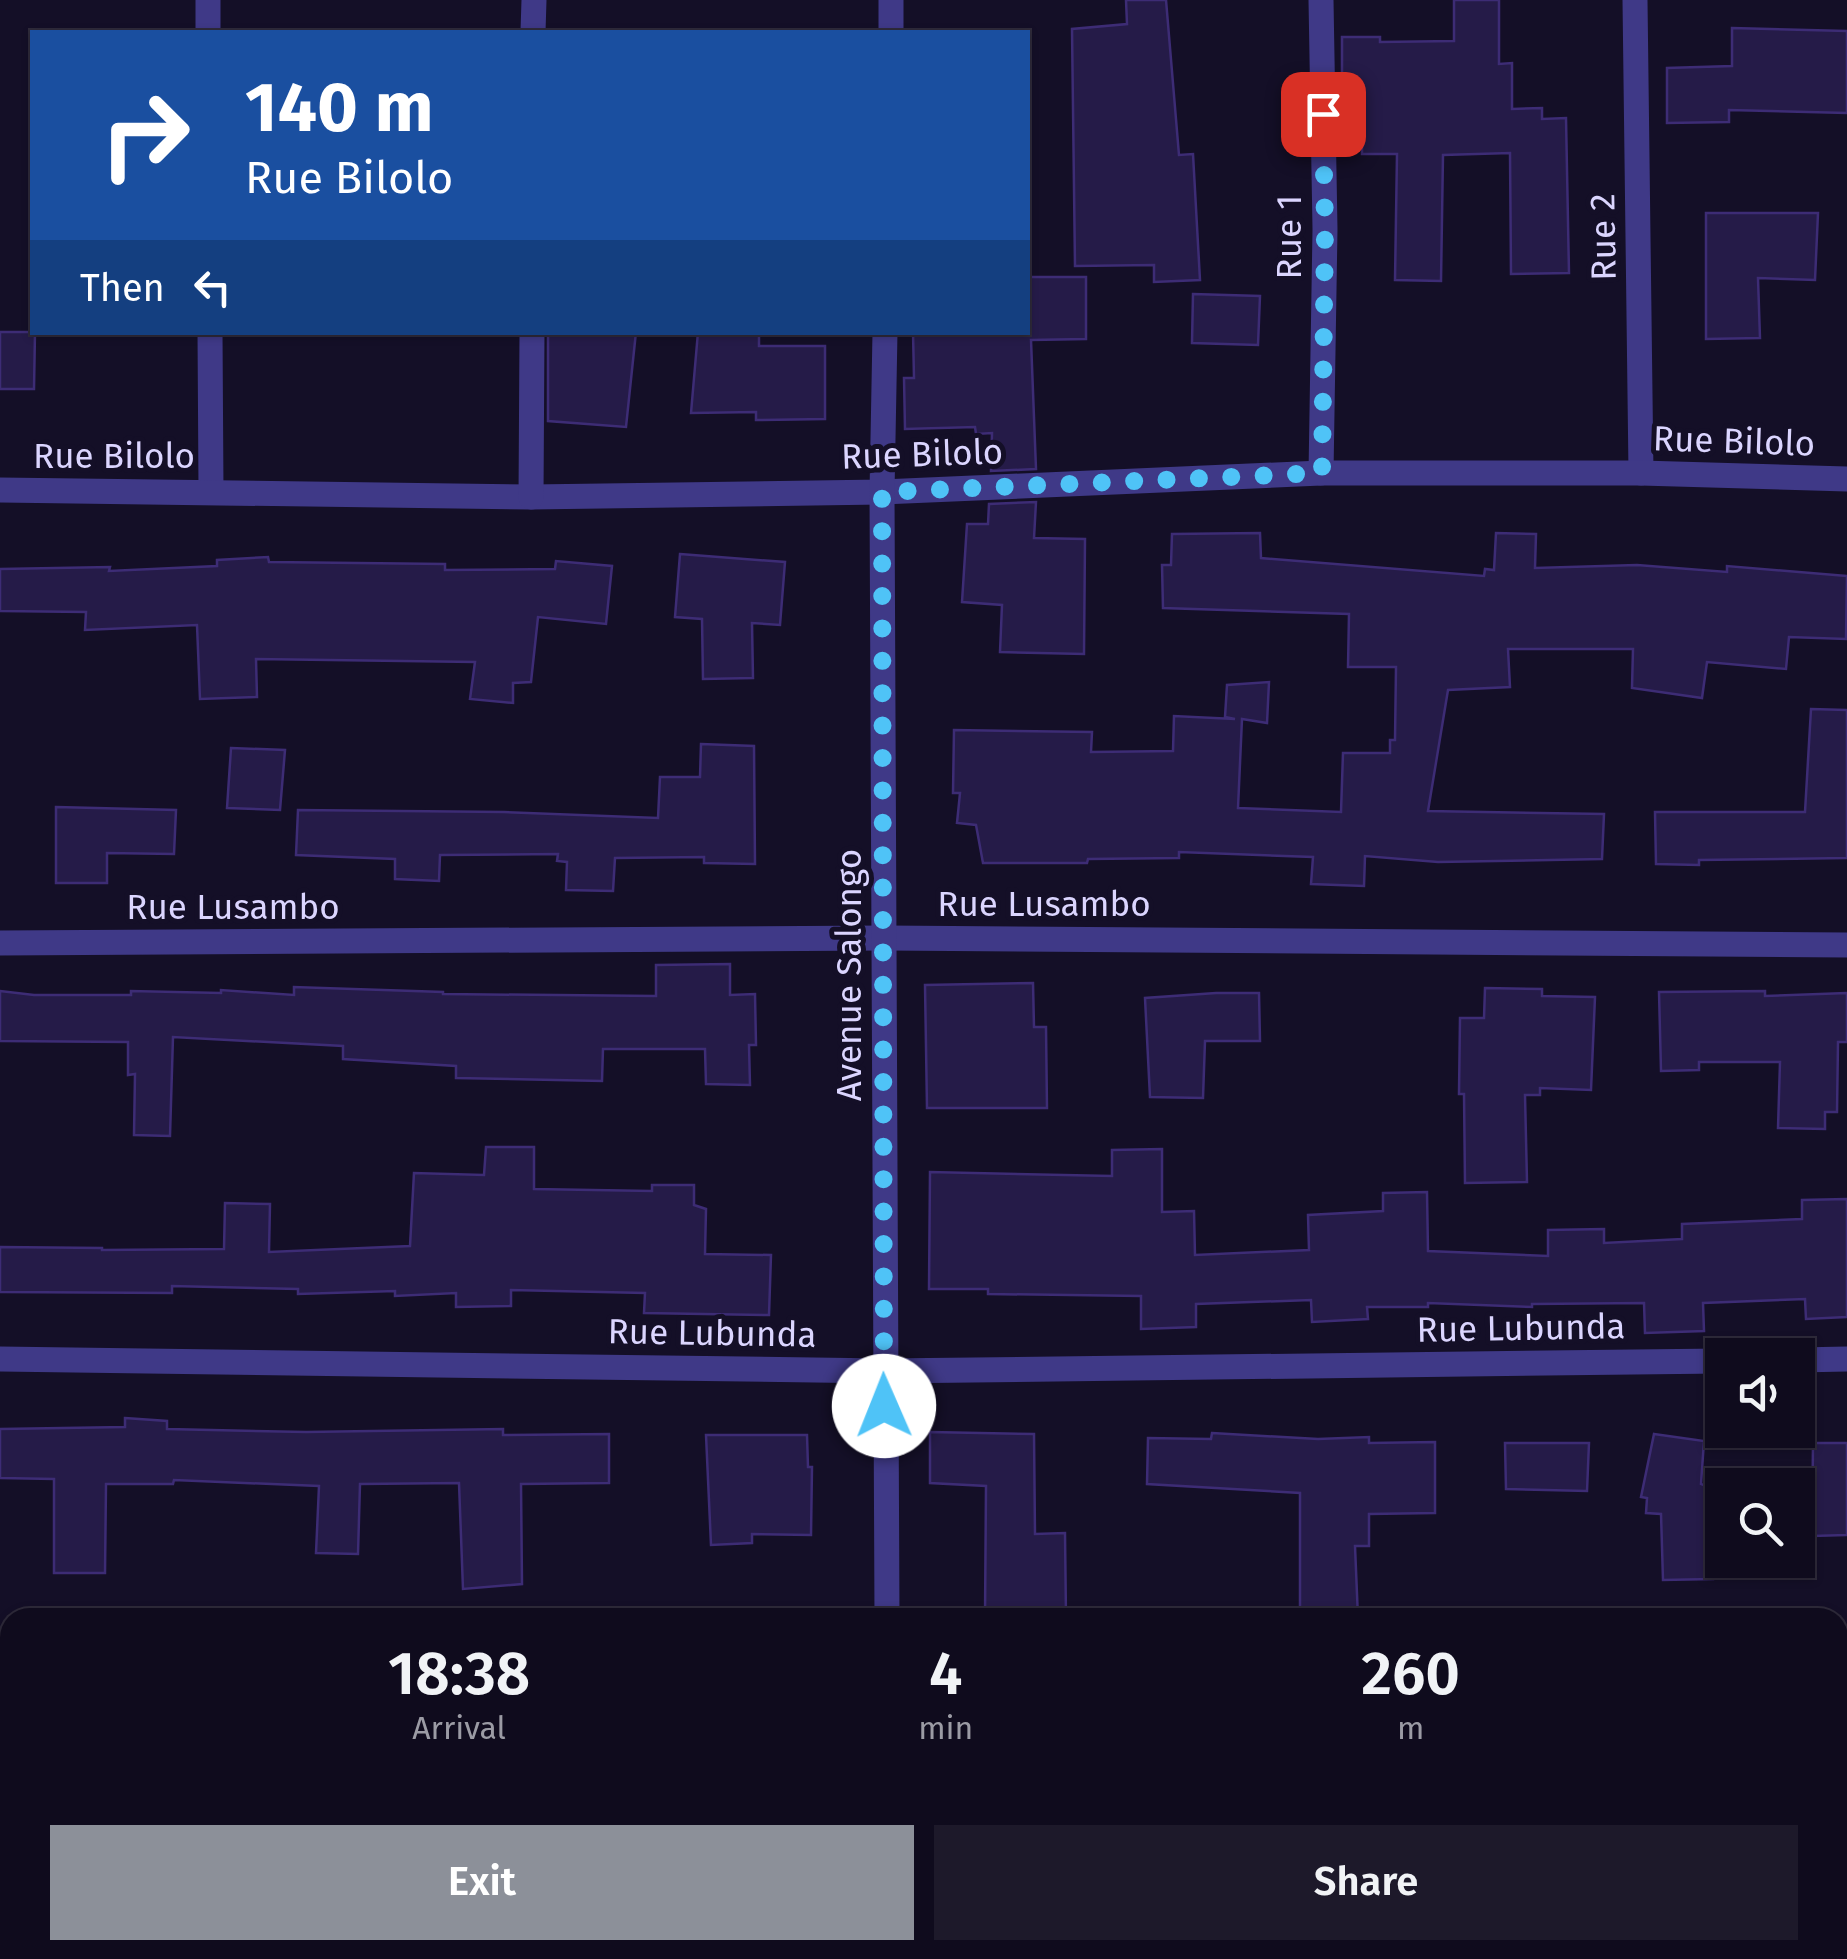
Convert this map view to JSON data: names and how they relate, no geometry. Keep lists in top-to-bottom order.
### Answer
{
  "streets": {
    "street": [
      "Rue 1",
      "Rue 2",
      "Rue Bilolo",
      "Rue Lusambo",
      "Avenue Salongo",
      "Rue Lubunda"
    ]
  },
  "crossings": [
    ["Rue 1", "Rue Bilolo"],
    ["Rue 2", "Rue Bilolo"],
    ["Rue Bilolo", "Avenue Salongo"],
    ["Rue Lusambo", "Avenue Salongo"],
    ["Avenue Salongo", "Rue Lubunda"]
  ],
  "page": {
    "turn": ["140 m", "Rue Bilolo"],
    "then": "Then",
    "eta": [
      "18:38",
      "Arrival",
      "4",
      "min",
      "260",
      "m"
    ],
    "buttons": ["Exit", "Share"]
  }
}
